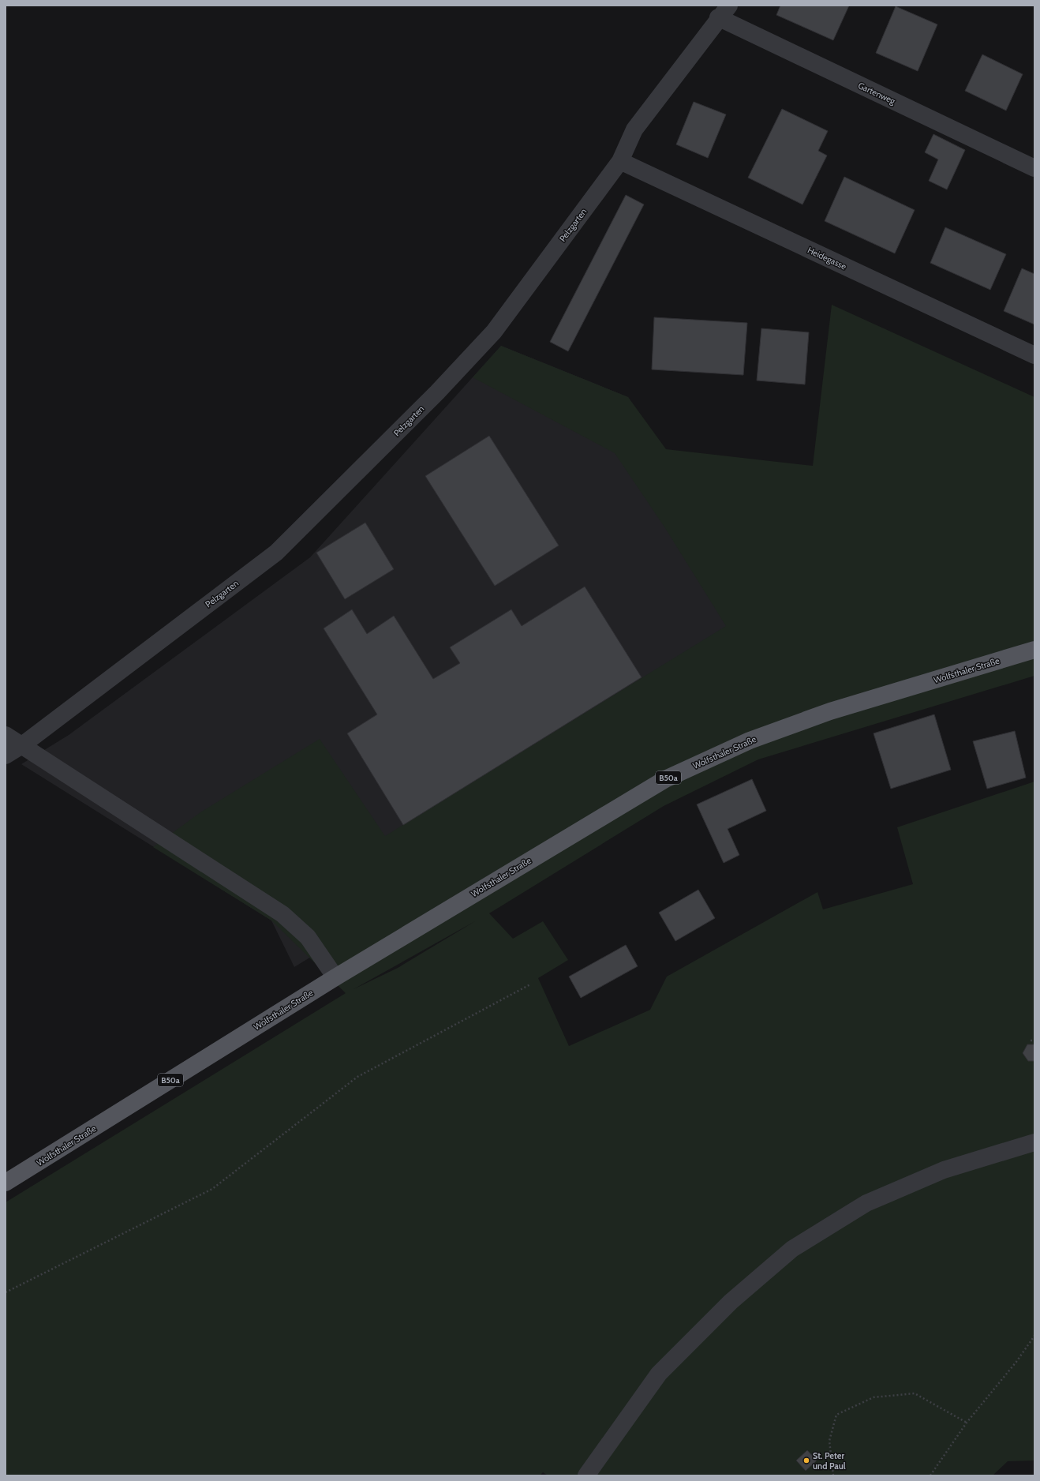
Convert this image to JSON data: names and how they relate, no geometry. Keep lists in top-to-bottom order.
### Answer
{
  "streets": {
    "main road": ["Wolfsthaler Straße", "B50a"],
    "street": ["Gartenweg", "Pelzgarten", "Heidegasse"]
  },
  "crossings": [
    ["Gartenweg", "Pelzgarten"],
    ["Pelzgarten", "Heidegasse"]
  ],
  "places": ["St. Peter und Paul"]
}
